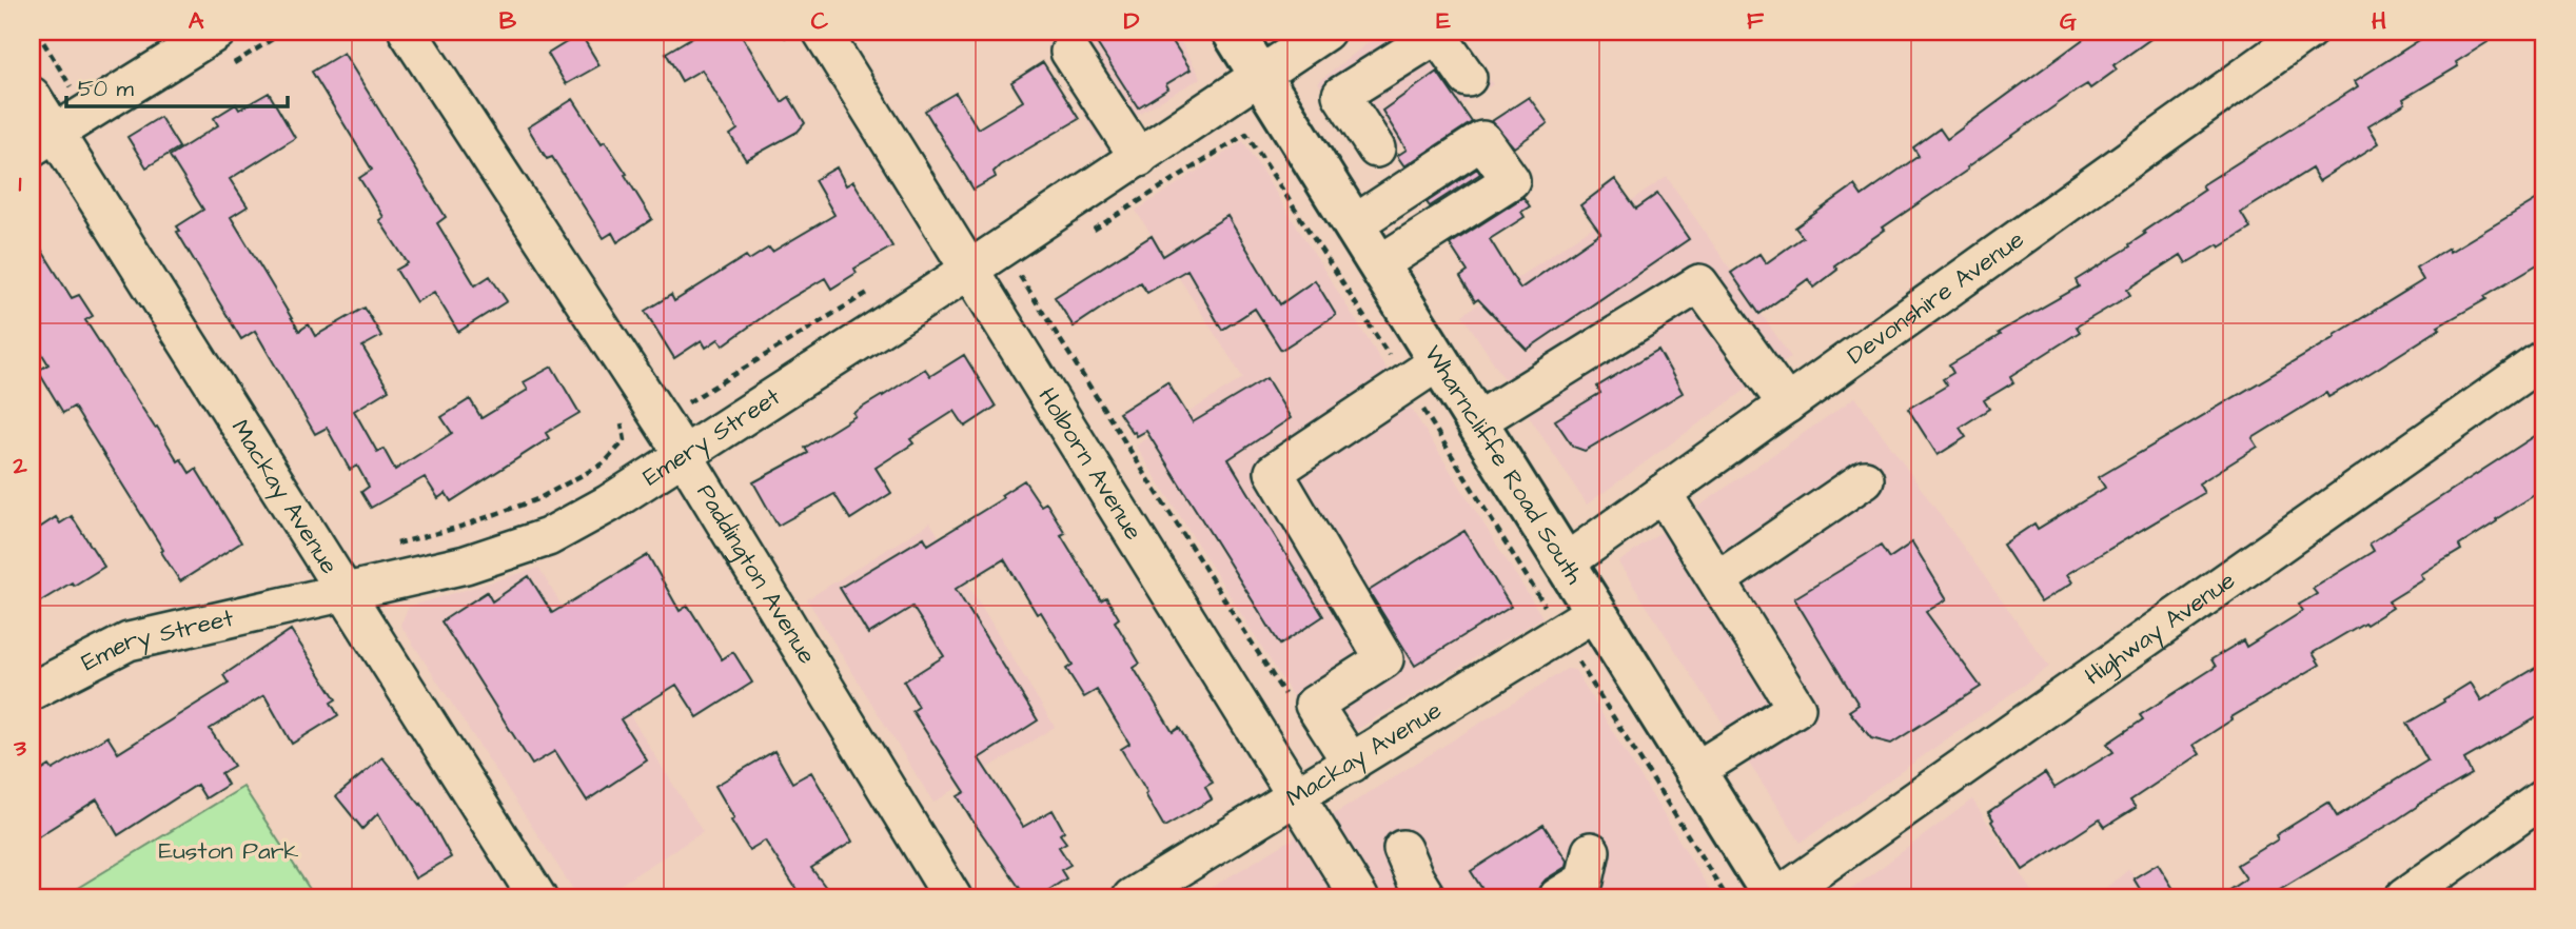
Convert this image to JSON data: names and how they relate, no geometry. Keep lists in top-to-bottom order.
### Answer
{
  "streets": {
    "main road": ["Wharncliffe Road South"],
    "street": [
      "Devonshire Avenue",
      "Emery Street",
      "Holborn Avenue",
      "Mackay Avenue",
      "Paddington Avenue",
      "Highway Avenue"
    ]
  },
  "crossings": [
    ["Devonshire Avenue", "Wharncliffe Road South"],
    ["Emery Street", "Wharncliffe Road South"],
    ["Emery Street", "Holborn Avenue"],
    ["Emery Street", "Mackay Avenue"],
    ["Emery Street", "Paddington Avenue"],
    ["Wharncliffe Road South", "Mackay Avenue"],
    ["Wharncliffe Road South", "Highway Avenue"],
    ["Holborn Avenue", "Mackay Avenue"]
  ],
  "parks": ["Euston Park"],
  "scale_bar": "50 m",
  "grid": {
    "columns": [
      "A",
      "B",
      "C",
      "D",
      "E",
      "F",
      "G",
      "H"
    ],
    "rows": ["1", "2", "3"]
  }
}
